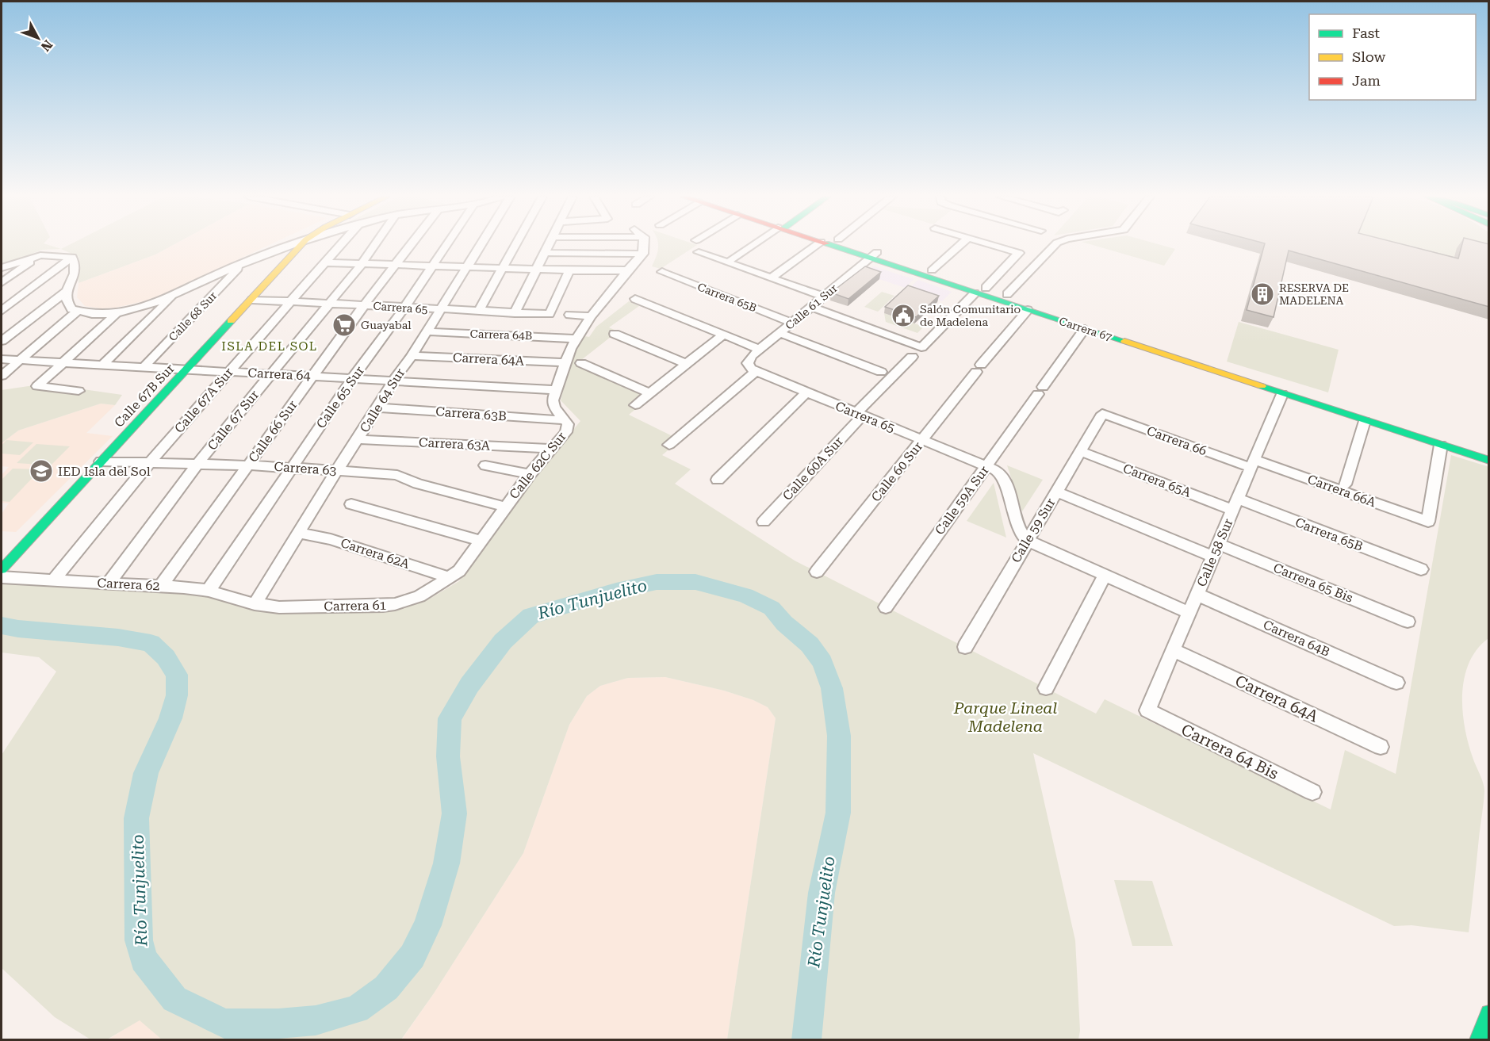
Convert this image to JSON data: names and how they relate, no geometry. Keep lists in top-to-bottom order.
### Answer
{
  "streets": {
    "main road": ["Carrera 67", "Calle 67B Sur"],
    "street": [
      "Carrera 65B",
      "Calle 61 Sur",
      "Carrera 65",
      "Calle 68 Sur",
      "Carrera 64B",
      "Carrera 64A",
      "Carrera 64",
      "Calle 65 Sur",
      "Calle 67A Sur",
      "Calle 64 Sur",
      "Carrera 63B",
      "Calle 67 Sur",
      "Calle 66 Sur",
      "Carrera 66",
      "Carrera 63A",
      "Calle 62C Sur",
      "Carrera 63",
      "Calle 60A Sur",
      "Calle 60 Sur",
      "Carrera 65A",
      "Carrera 66A",
      "Calle 59A Sur",
      "Calle 59 Sur",
      "Calle 58 Sur",
      "Carrera 62A",
      "Carrera 65 Bis",
      "Carrera 62",
      "Carrera 61",
      "Carrera 64 Bis"
    ]
  },
  "crossings": [
    ["Carrera 65B", "Calle 61 Sur"],
    ["Carrera 65B", "Carrera 65A"],
    ["Carrera 65B", "Calle 58 Sur"],
    ["Calle 61 Sur", "Carrera 65"],
    ["Calle 61 Sur", "Carrera 67"],
    ["Carrera 65", "Calle 67B Sur"],
    ["Carrera 65", "Calle 65 Sur"],
    ["Carrera 65", "Calle 67A Sur"],
    ["Carrera 65", "Calle 64 Sur"],
    ["Carrera 65", "Calle 67 Sur"],
    ["Carrera 65", "Calle 66 Sur"],
    ["Carrera 65", "Calle 60A Sur"],
    ["Carrera 65", "Calle 60 Sur"],
    ["Carrera 65", "Calle 59A Sur"],
    ["Carrera 65", "Calle 59 Sur"],
    ["Calle 68 Sur", "Carrera 64"],
    ["Carrera 67", "Calle 60 Sur"],
    ["Carrera 67", "Carrera 66A"],
    ["Carrera 67", "Calle 59A Sur"],
    ["Carrera 67", "Calle 58 Sur"],
    ["Carrera 64B", "Calle 64 Sur"],
    ["Carrera 64B", "Calle 62C Sur"],
    ["Carrera 64B", "Calle 58 Sur"],
    ["Carrera 64A", "Calle 64 Sur"],
    ["Carrera 64A", "Calle 62C Sur"],
    ["Carrera 64A", "Calle 58 Sur"],
    ["Carrera 64", "Calle 67B Sur"],
    ["Carrera 64", "Calle 65 Sur"],
    ["Carrera 64", "Calle 67A Sur"],
    ["Carrera 64", "Calle 64 Sur"],
    ["Carrera 64", "Calle 67 Sur"],
    ["Carrera 64", "Calle 66 Sur"],
    ["Carrera 64", "Calle 62C Sur"],
    ["Calle 67B Sur", "Carrera 63"],
    ["Calle 65 Sur", "Carrera 63"],
    ["Calle 65 Sur", "Carrera 62"],
    ["Calle 67A Sur", "Carrera 63"],
    ["Calle 67A Sur", "Carrera 62"],
    ["Calle 64 Sur", "Carrera 63B"],
    ["Calle 64 Sur", "Carrera 63A"],
    ["Calle 64 Sur", "Carrera 63"],
    ["Calle 64 Sur", "Carrera 62A"],
    ["Calle 64 Sur", "Carrera 62"],
    ["Calle 64 Sur", "Carrera 61"],
    ["Carrera 63B", "Calle 62C Sur"],
    ["Calle 67 Sur", "Carrera 63"],
    ["Calle 67 Sur", "Carrera 62"],
    ["Calle 66 Sur", "Carrera 63"],
    ["Calle 66 Sur", "Carrera 62"],
    ["Carrera 66", "Carrera 66A"],
    ["Carrera 66", "Calle 59 Sur"],
    ["Carrera 66", "Calle 58 Sur"],
    ["Carrera 63A", "Calle 62C Sur"],
    ["Calle 62C Sur", "Carrera 63"],
    ["Calle 62C Sur", "Carrera 62A"],
    ["Calle 62C Sur", "Carrera 61"],
    ["Carrera 65A", "Calle 59 Sur"],
    ["Carrera 65A", "Calle 58 Sur"],
    ["Carrera 66A", "Calle 58 Sur"],
    ["Calle 58 Sur", "Carrera 65 Bis"],
    ["Calle 58 Sur", "Carrera 64 Bis"],
    ["Carrera 62A", "Carrera 61"],
    ["Carrera 62", "Carrera 61"]
  ],
  "districts": ["ISLA DEL SOL"],
  "water": ["Río Tunjuelito"],
  "parks": ["Parque Lineal Madelena"],
  "places": {
    "building": ["RESERVA DE MADELENA"],
    "public building": ["Salón Comunitario de Madelena"],
    "supermarket": ["Guayabal"],
    "school or university": ["IED Isla del Sol"]
  },
  "legend": ["Fast", "Slow", "Jam"],
  "north": "bottom right"
}
